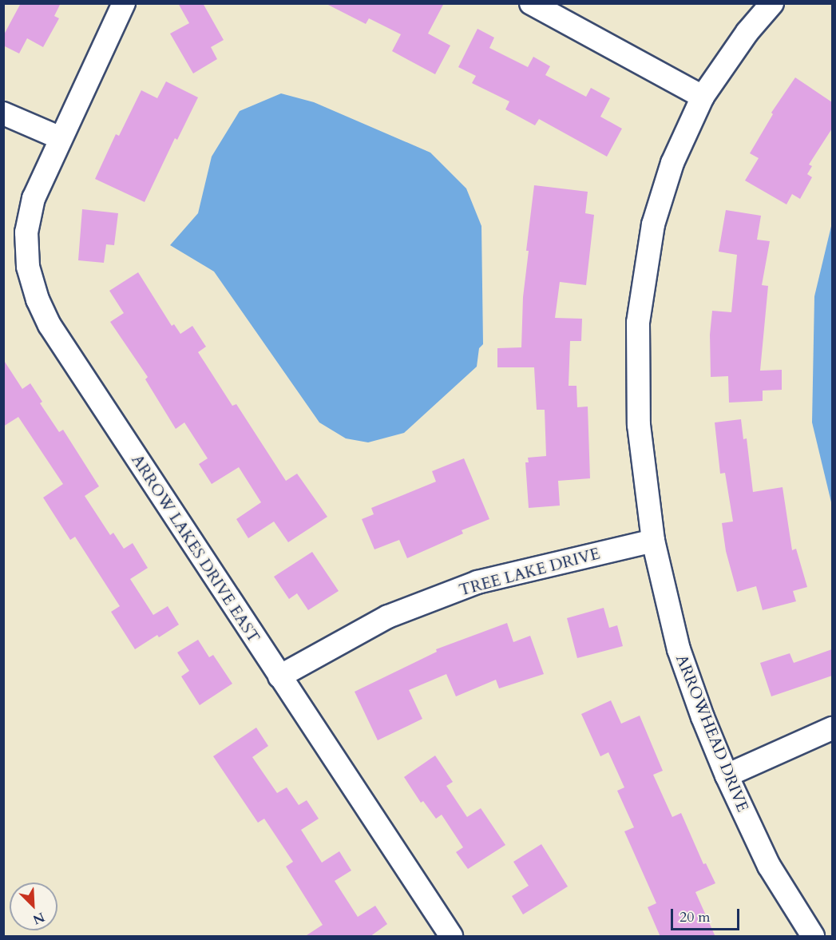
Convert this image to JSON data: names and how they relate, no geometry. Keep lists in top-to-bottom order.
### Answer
{
  "streets": {
    "street": ["ARROW LAKES DRIVE EAST", "TREE LAKE DRIVE", "ARROWHEAD DRIVE"]
  },
  "crossings": [
    ["ARROW LAKES DRIVE EAST", "TREE LAKE DRIVE"],
    ["TREE LAKE DRIVE", "ARROWHEAD DRIVE"]
  ],
  "scale_bar": "20 m",
  "north": "bottom right"
}
